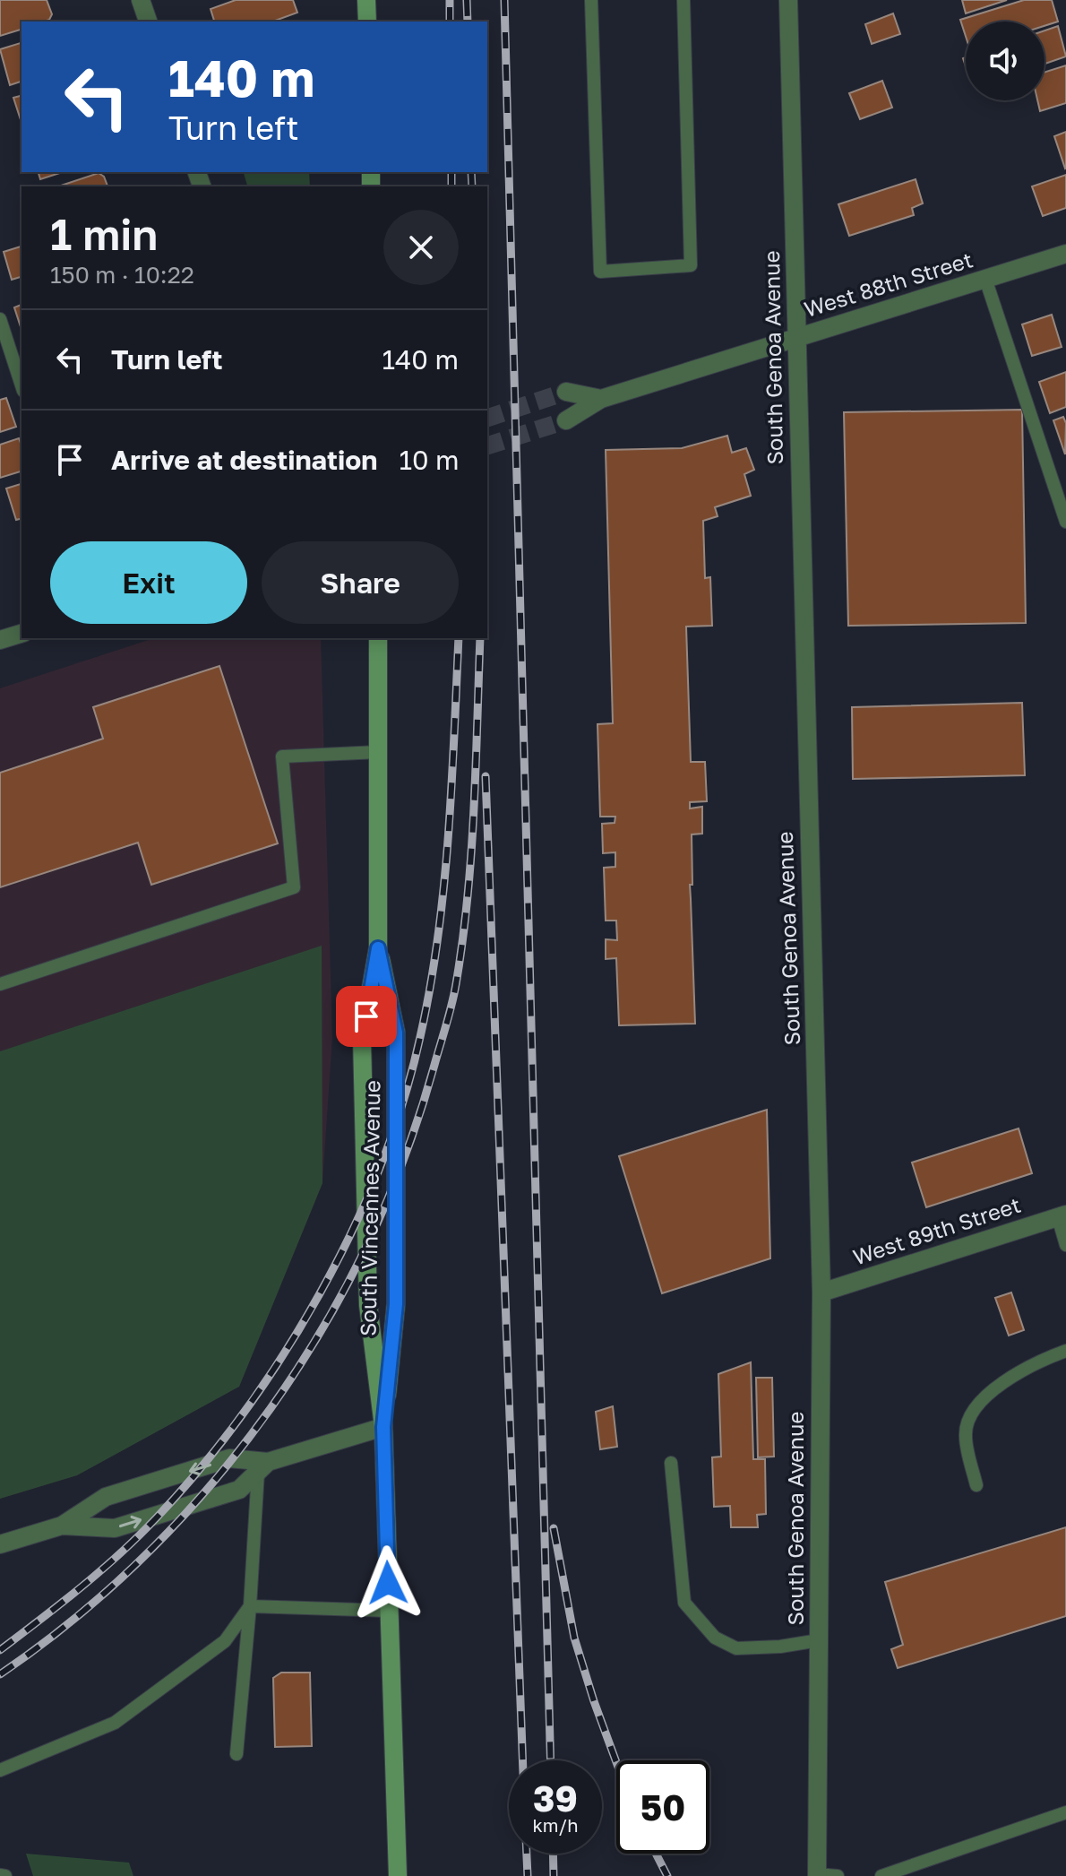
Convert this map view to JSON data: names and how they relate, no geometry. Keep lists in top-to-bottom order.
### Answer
{
  "streets": {
    "main road": ["South Vincennes Avenue"],
    "street": ["West 88th Street", "South Genoa Avenue", "West 89th Street"]
  },
  "crossings": [
    ["West 88th Street", "South Genoa Avenue"],
    ["South Genoa Avenue", "West 89th Street"]
  ],
  "page": {
    "turn": ["140 m", "Turn left"],
    "heading": ["1 min", "150 m · 10:22"],
    "list": [
      {
        "name": "Turn left",
        "value": "140 m"
      },
      {
        "name": "Arrive at destination",
        "value": "10 m"
      }
    ],
    "buttons": ["Exit", "Share"],
    "speed": "39 km/h",
    "limit": "50"
  }
}
